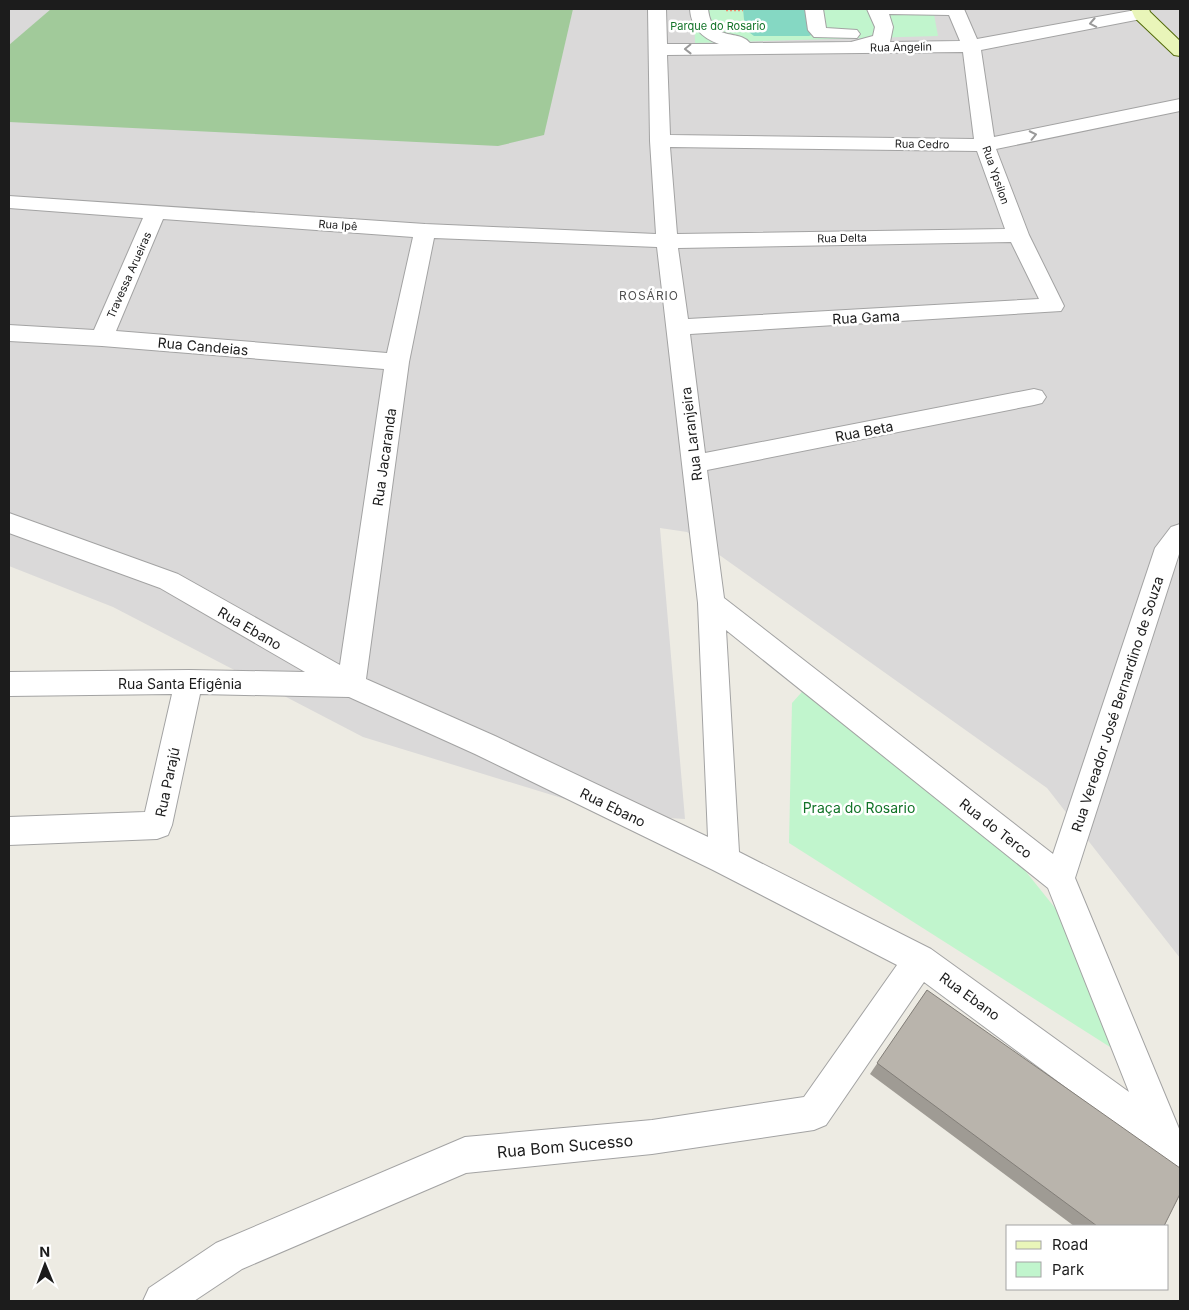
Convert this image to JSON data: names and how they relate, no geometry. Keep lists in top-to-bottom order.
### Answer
{
  "streets": {
    "street": [
      "Rua Angelin",
      "Rua Cedro",
      "Rua Ypsilon",
      "Rua Ipê",
      "Rua Delta",
      "Travessa Arueiras",
      "Rua Gama",
      "Rua Candeias",
      "Rua Beta",
      "Rua Laranjeira",
      "Rua Jacaranda",
      "Rua Ebano",
      "Rua Santa Efigênia",
      "Rua Vereador José Bernardino de Souza",
      "Rua Parajú",
      "Rua do Terco",
      "Rua Bom Sucesso"
    ]
  },
  "crossings": [
    ["Rua Angelin", "Rua Ypsilon"],
    ["Rua Angelin", "Rua Laranjeira"],
    ["Rua Cedro", "Rua Ypsilon"],
    ["Rua Cedro", "Rua Laranjeira"],
    ["Rua Ypsilon", "Rua Delta"],
    ["Rua Ypsilon", "Rua Gama"],
    ["Rua Ipê", "Rua Delta"],
    ["Rua Ipê", "Travessa Arueiras"],
    ["Rua Ipê", "Rua Laranjeira"],
    ["Rua Ipê", "Rua Jacaranda"],
    ["Rua Delta", "Rua Laranjeira"],
    ["Travessa Arueiras", "Rua Candeias"],
    ["Rua Gama", "Rua Laranjeira"],
    ["Rua Candeias", "Rua Jacaranda"],
    ["Rua Beta", "Rua Laranjeira"],
    ["Rua Laranjeira", "Rua Ebano"],
    ["Rua Laranjeira", "Rua do Terco"],
    ["Rua Jacaranda", "Rua Ebano"],
    ["Rua Jacaranda", "Rua Santa Efigênia"],
    ["Rua Ebano", "Rua Santa Efigênia"],
    ["Rua Ebano", "Rua do Terco"],
    ["Rua Ebano", "Rua Bom Sucesso"],
    ["Rua Santa Efigênia", "Rua Parajú"],
    ["Rua Vereador José Bernardino de Souza", "Rua do Terco"]
  ],
  "one_way": ["Rua Angelin", "Rua Cedro"],
  "districts": ["ROSÁRIO"],
  "parks": ["Parque do Rosario", "Praça do Rosario"],
  "legend": ["Road", "Park"],
  "north": "top"
}
